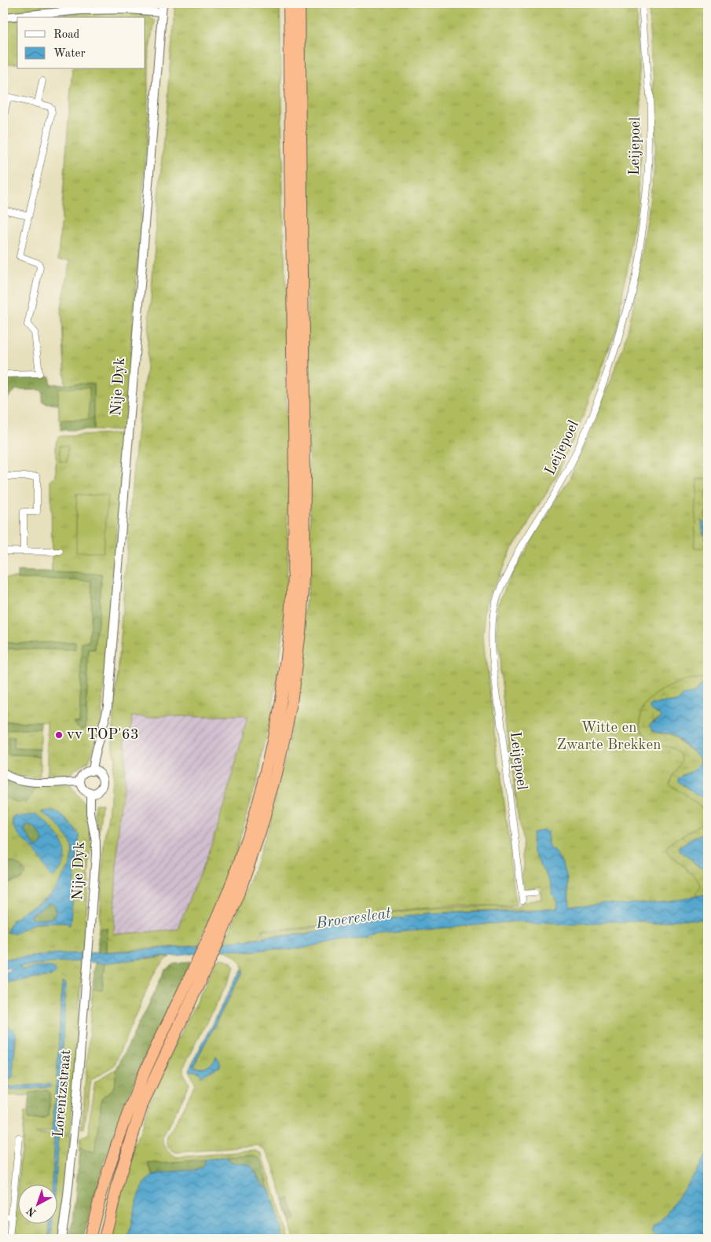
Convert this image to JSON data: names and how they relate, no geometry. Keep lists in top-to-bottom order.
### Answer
{
  "streets": {
    "street": ["Leijepoel", "Nije Dyk", "Lorentzstraat"]
  },
  "crossings": [
    ["Nije Dyk", "Lorentzstraat"]
  ],
  "water": ["Broeresleat"],
  "parks": ["Witte en Zwarte Brekken"],
  "places": ["vv TOP'63"],
  "legend": ["Road", "Water"],
  "north": "bottom left"
}
